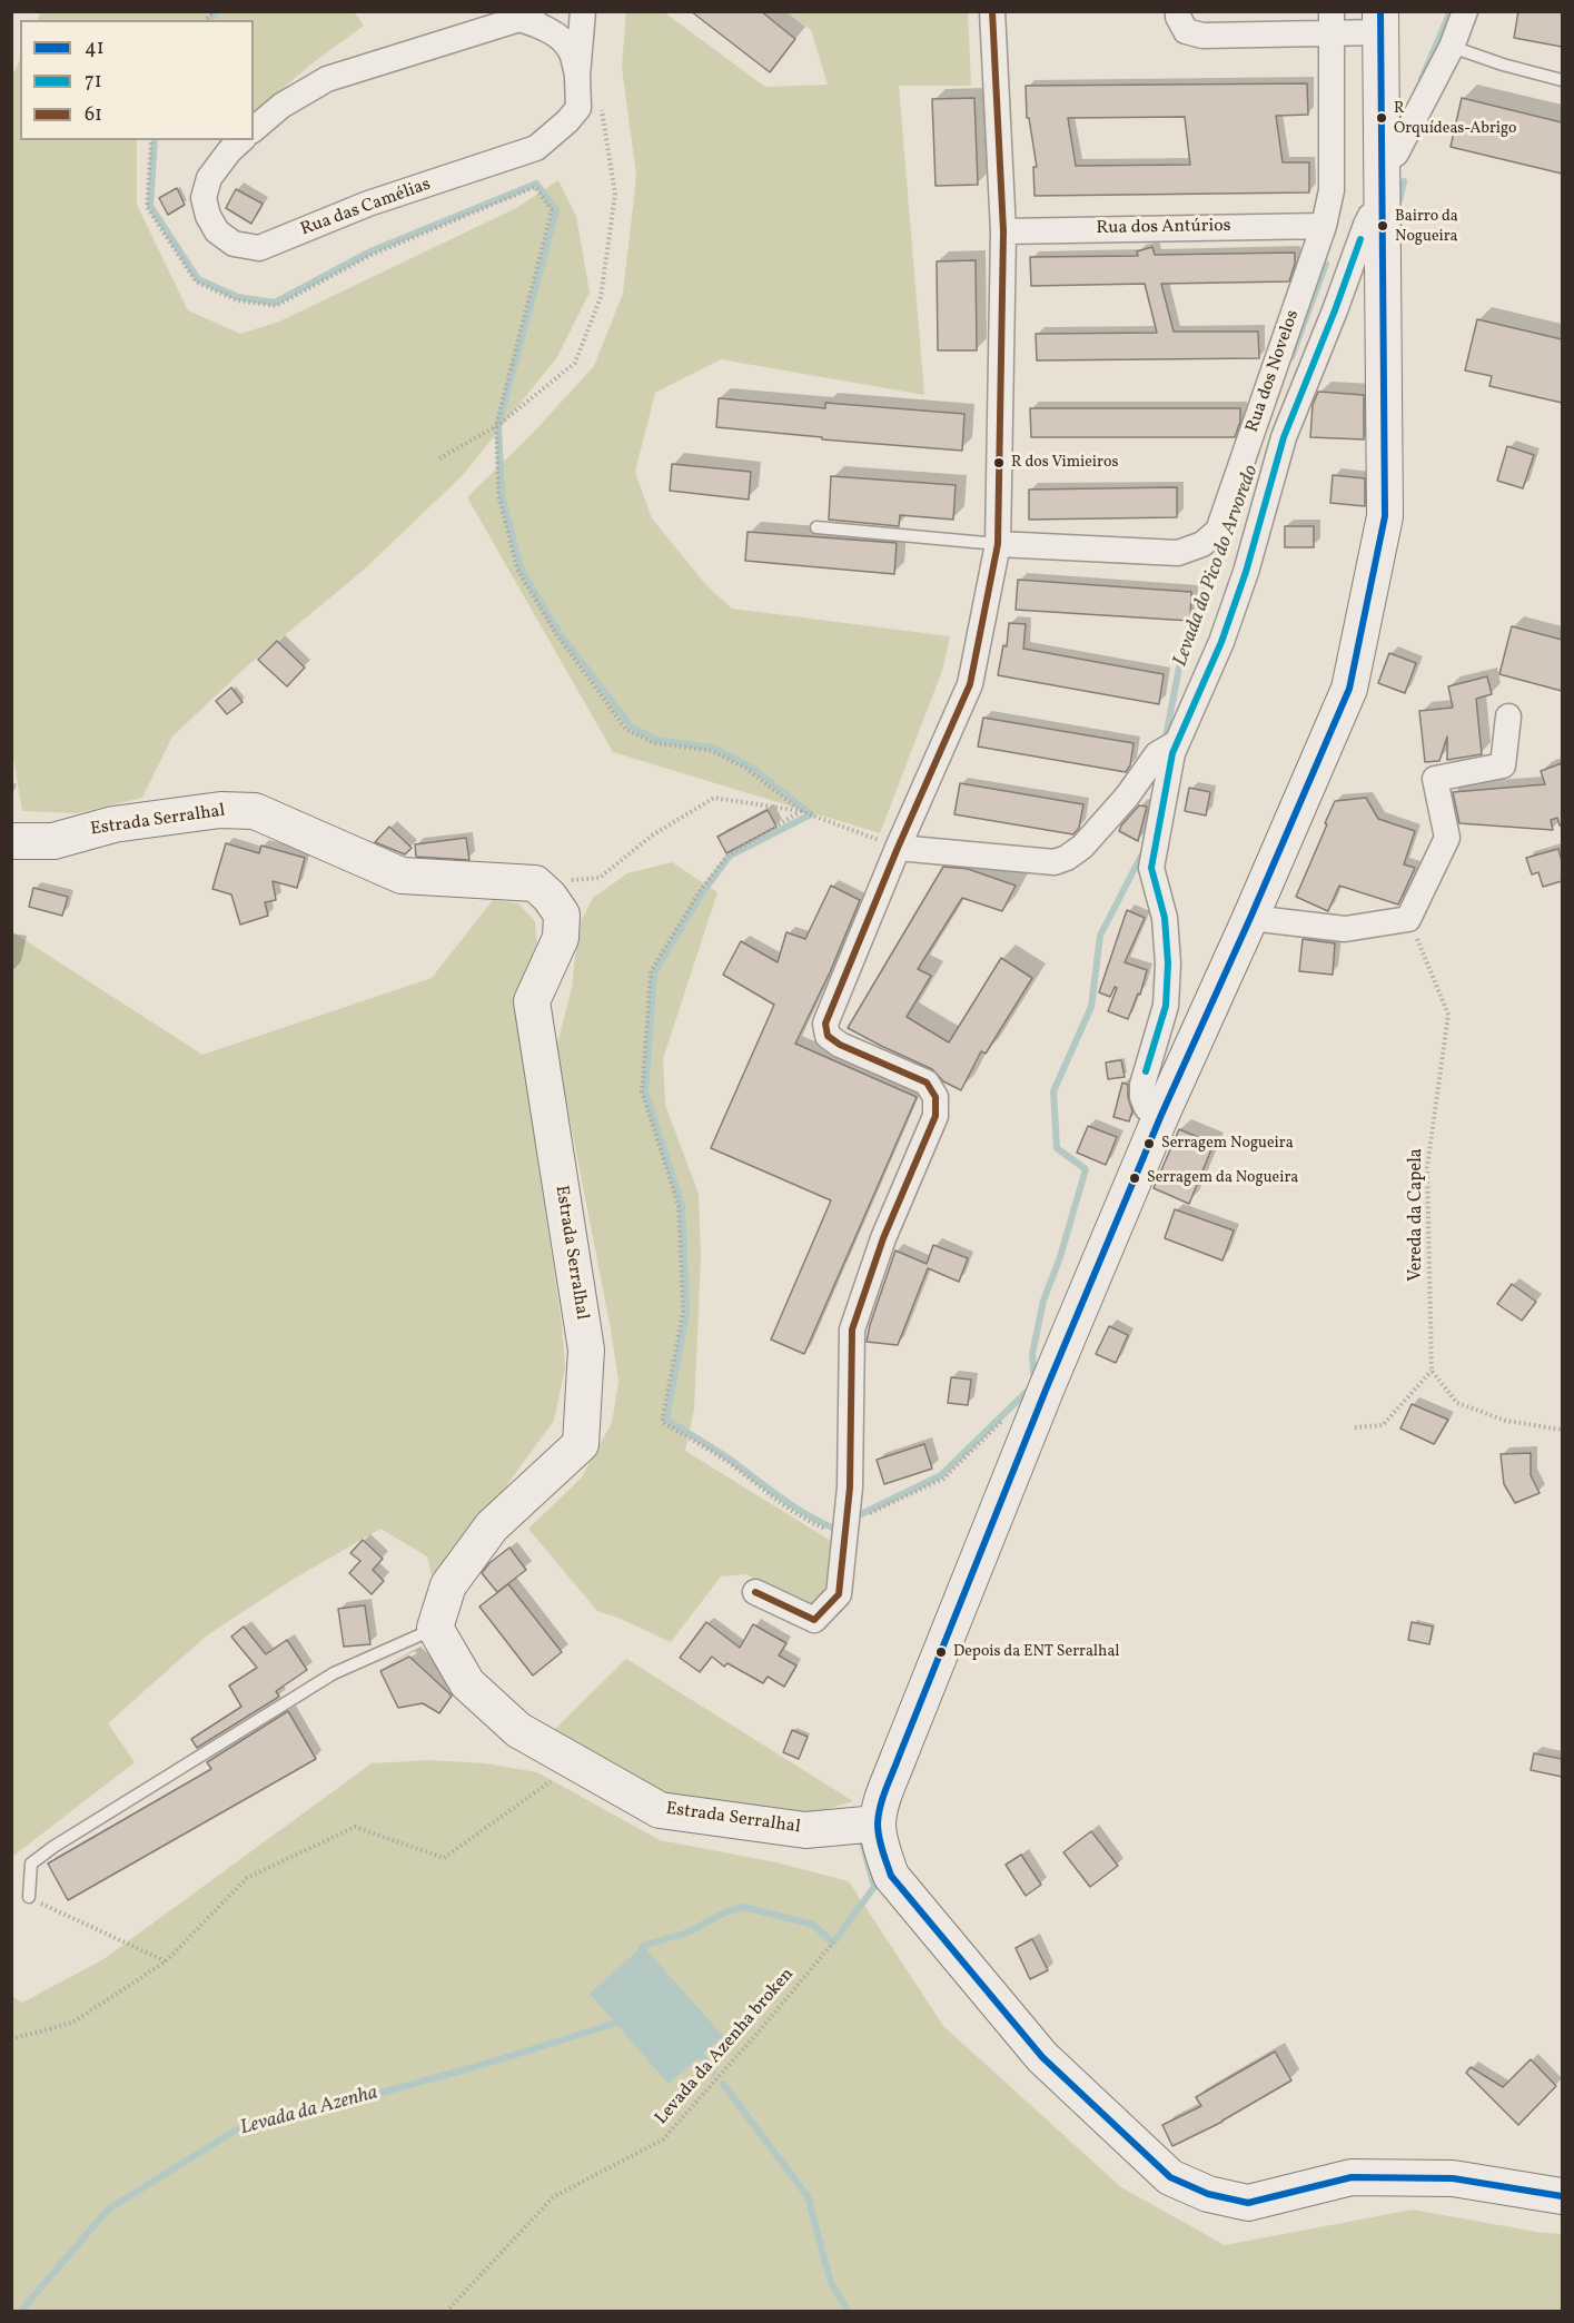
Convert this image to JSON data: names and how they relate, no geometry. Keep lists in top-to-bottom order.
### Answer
{
  "streets": {
    "main road": ["Estrada Serralhal"],
    "street": ["Rua das Camélias", "Rua dos Antúrios", "Rua dos Novelos"],
    "path": ["Vereda da Capela", "Levada da Azenha broken"]
  },
  "crossings": [
    ["Rua dos Antúrios", "Rua dos Novelos"]
  ],
  "water": ["Levada do Pico do Arvoredo", "Levada da Azenha"],
  "places": [
    "R Orquídeas-Abrigo",
    "Bairro da Nogueira",
    "R dos Vimieiros",
    "Serragem Nogueira",
    "Serragem da Nogueira",
    "Depois da ENT Serralhal"
  ],
  "lines": ["transit line 41", "transit line 61", "transit line 71"],
  "legend": ["41", "71", "61"]
}
